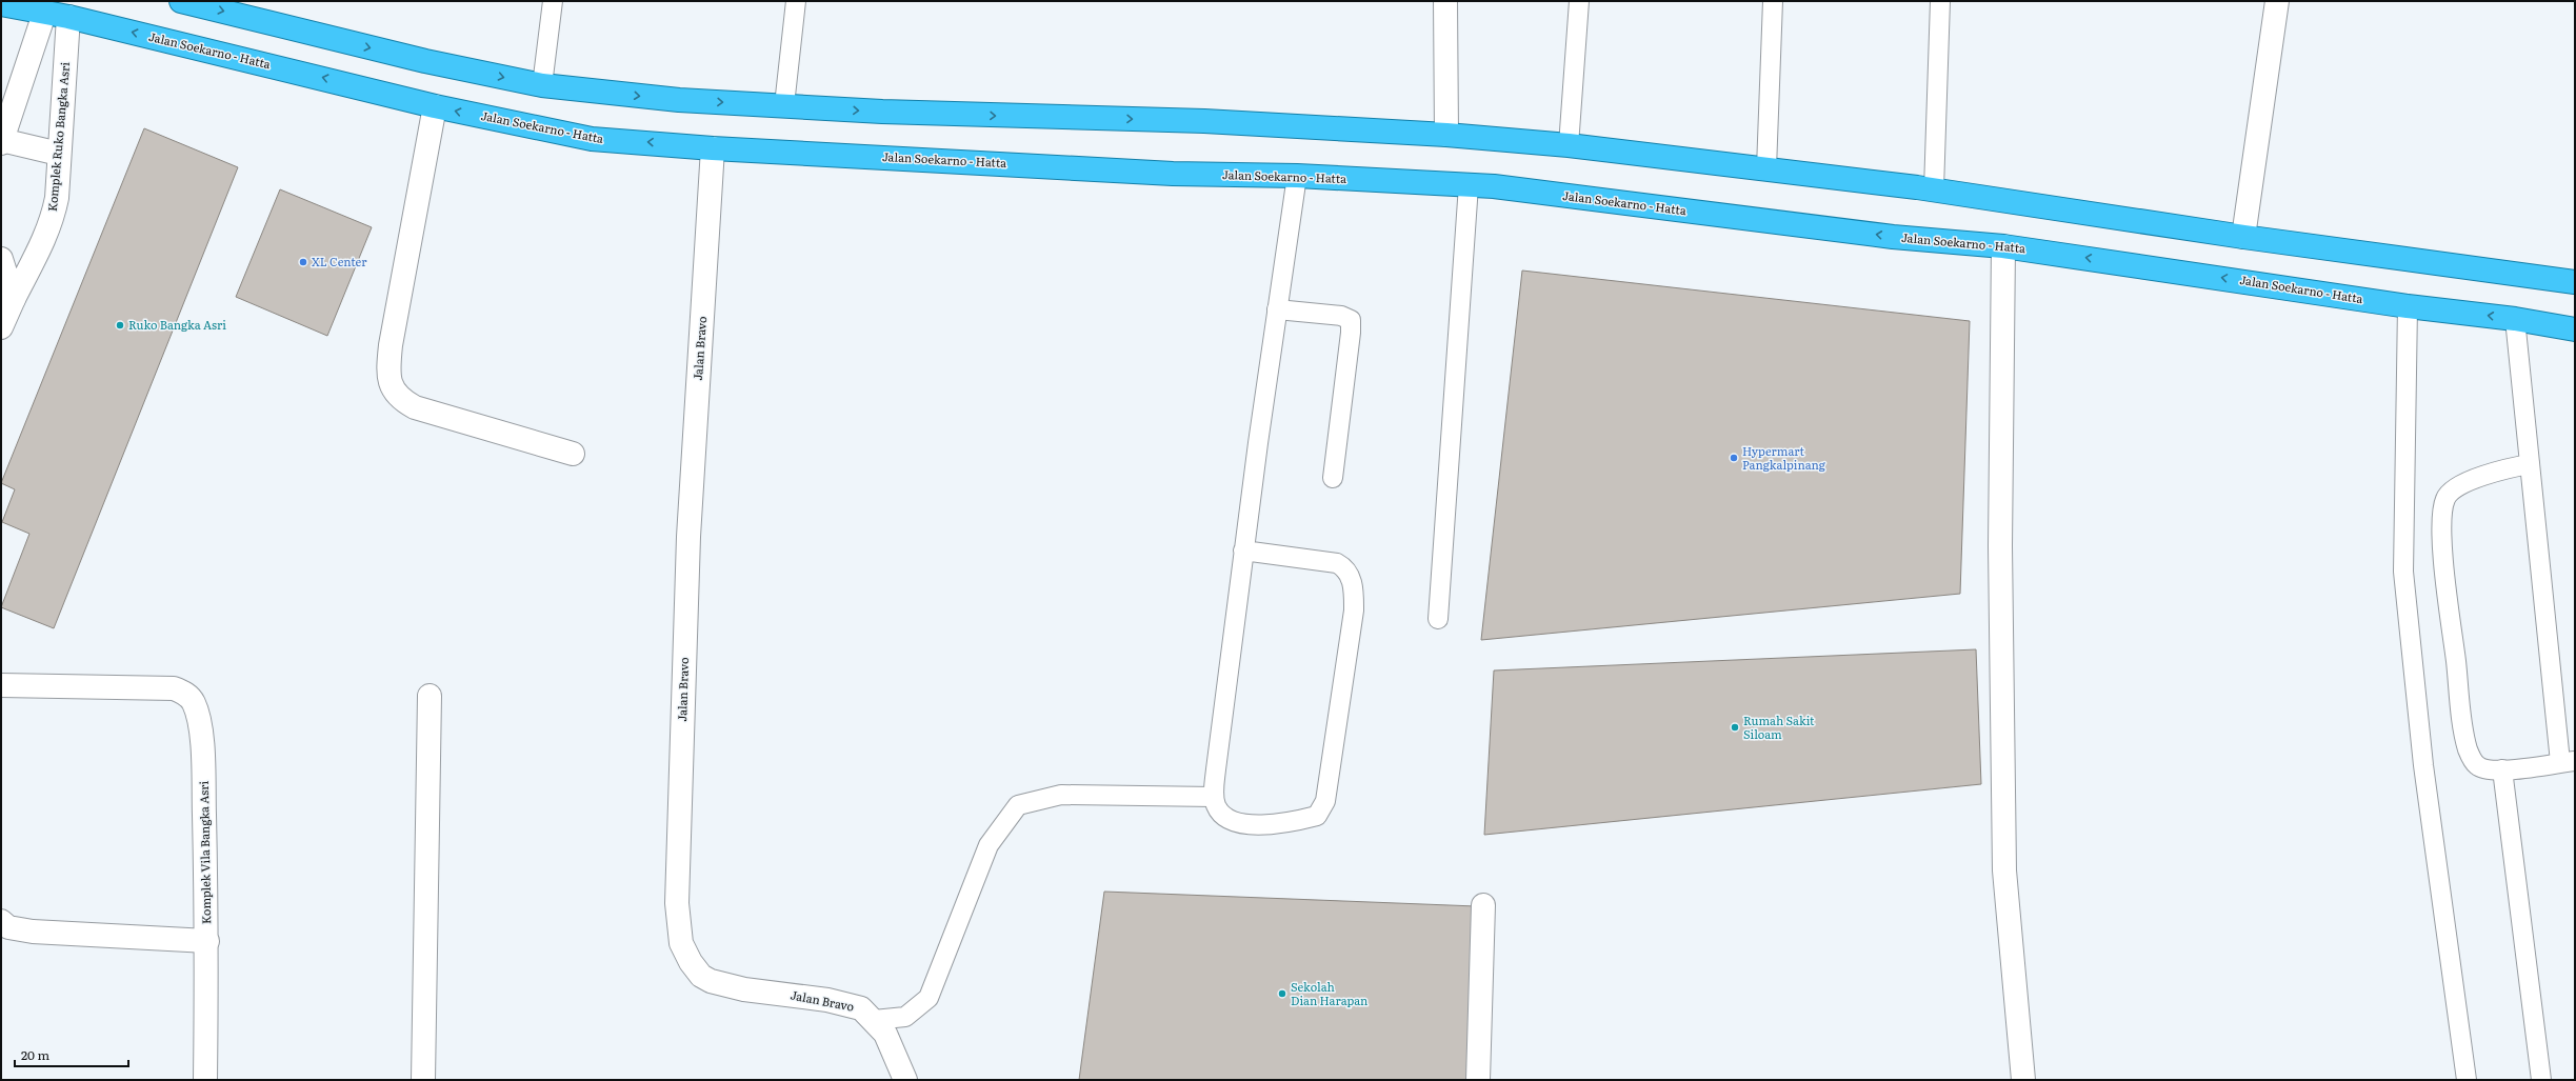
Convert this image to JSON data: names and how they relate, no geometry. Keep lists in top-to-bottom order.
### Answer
{
  "streets": {
    "highway": ["Jalan Soekarno - Hatta"],
    "street": ["Komplek Ruko Bangka Asri", "Jalan Bravo", "Komplek Vila Bangka Asri"]
  },
  "crossings": [
    ["Jalan Soekarno - Hatta", "Komplek Ruko Bangka Asri"],
    ["Jalan Soekarno - Hatta", "Jalan Bravo"]
  ],
  "places": [
    "XL Center",
    "Ruko Bangka Asri",
    "Hypermart Pangkalpinang",
    "Rumah Sakit Siloam",
    "Sekolah Dian Harapan"
  ],
  "scale_bar": "20 m"
}
